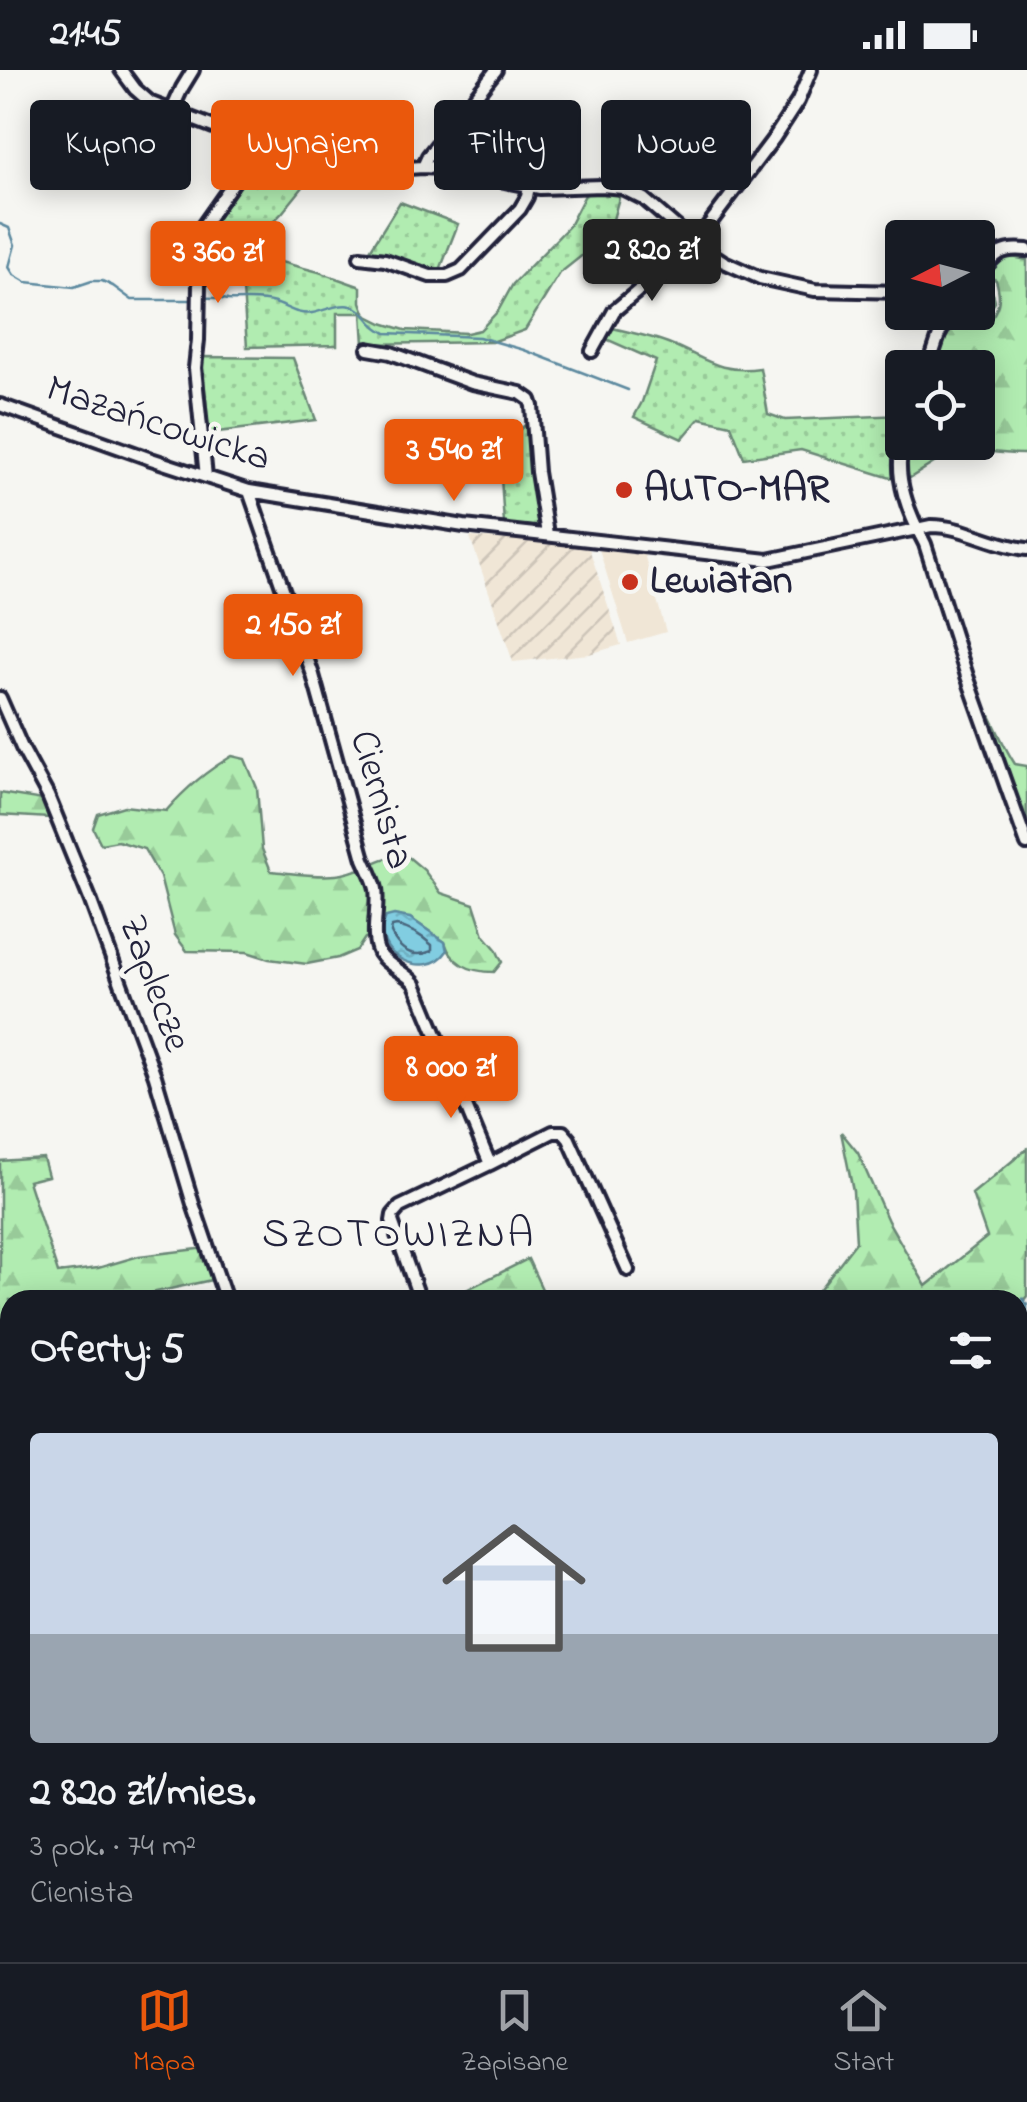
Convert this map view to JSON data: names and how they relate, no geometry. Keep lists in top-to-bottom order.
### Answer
{
  "streets": {
    "street": ["Mazańcowicka", "Ciernista", "Zaplecze"]
  },
  "crossings": [
    ["Mazańcowicka", "Ciernista"]
  ],
  "districts": ["SZOTOWIZNA"],
  "places": ["AUTO-MAR", "Lewiatan"],
  "north": "left",
  "page": {
    "status": "21:45",
    "chip": [
      "Kupno",
      "Wynajem",
      "Filtry",
      "Nowe"
    ],
    "price": [
      "2 820 zł",
      "3 360 zł",
      "3 540 zł",
      "2 150 zł",
      "8 000 zł"
    ],
    "heading": "Oferty: 5",
    "list": [
      {
        "name": "2 820 zł/mies.",
        "note": "3 pok. · 74 m² · Cienista"
      }
    ],
    "tabs": ["Mapa", "Zapisane", "Start"]
  }
}
